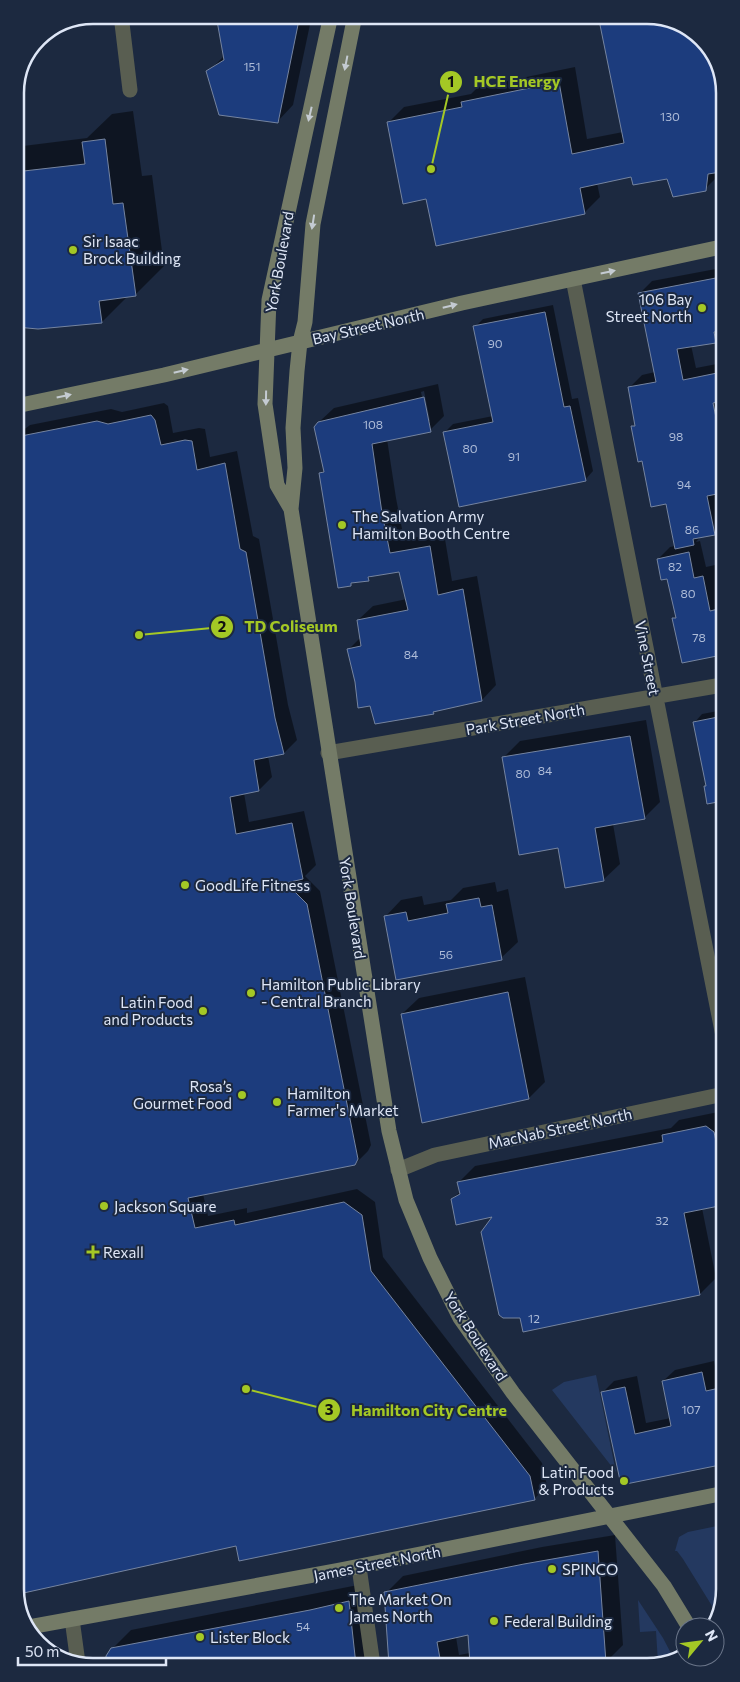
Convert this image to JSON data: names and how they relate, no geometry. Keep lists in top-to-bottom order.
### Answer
{
  "streets": {
    "main road": ["York Boulevard", "Bay Street North", "James Street North"],
    "street": ["Vine Street", "Park Street North", "MacNab Street North"]
  },
  "crossings": [
    ["York Boulevard", "Bay Street North"],
    ["York Boulevard", "Park Street North"],
    ["York Boulevard", "MacNab Street North"],
    ["York Boulevard", "James Street North"],
    ["Bay Street North", "Vine Street"],
    ["Vine Street", "Park Street North"]
  ],
  "one_way": ["York Boulevard", "Bay Street North"],
  "places": {
    "other": [
      "HCE Energy",
      "Sir Isaac Brock Building",
      "106 Bay Street North",
      "The Salvation Army Hamilton Booth Centre",
      "TD Coliseum",
      "GoodLife Fitness",
      "Hamilton Public Library - Central Branch",
      "Latin Food and Products",
      "Rosa’s Gourmet Food",
      "Hamilton Farmer's Market",
      "Jackson Square",
      "Hamilton City Centre",
      "Latin Food & Products",
      "SPINCO",
      "The Market On James North",
      "Federal Building",
      "Lister Block"
    ],
    "health": ["Rexall"]
  },
  "house_numbers": [
    "151",
    "130",
    "90",
    "108",
    "98",
    "80",
    "91",
    "94",
    "86",
    "82",
    "80",
    "78",
    "84",
    "84",
    "80",
    "56",
    "32",
    "12",
    "107",
    "54"
  ],
  "scale_bar": "50 m",
  "north": "top right"
}
